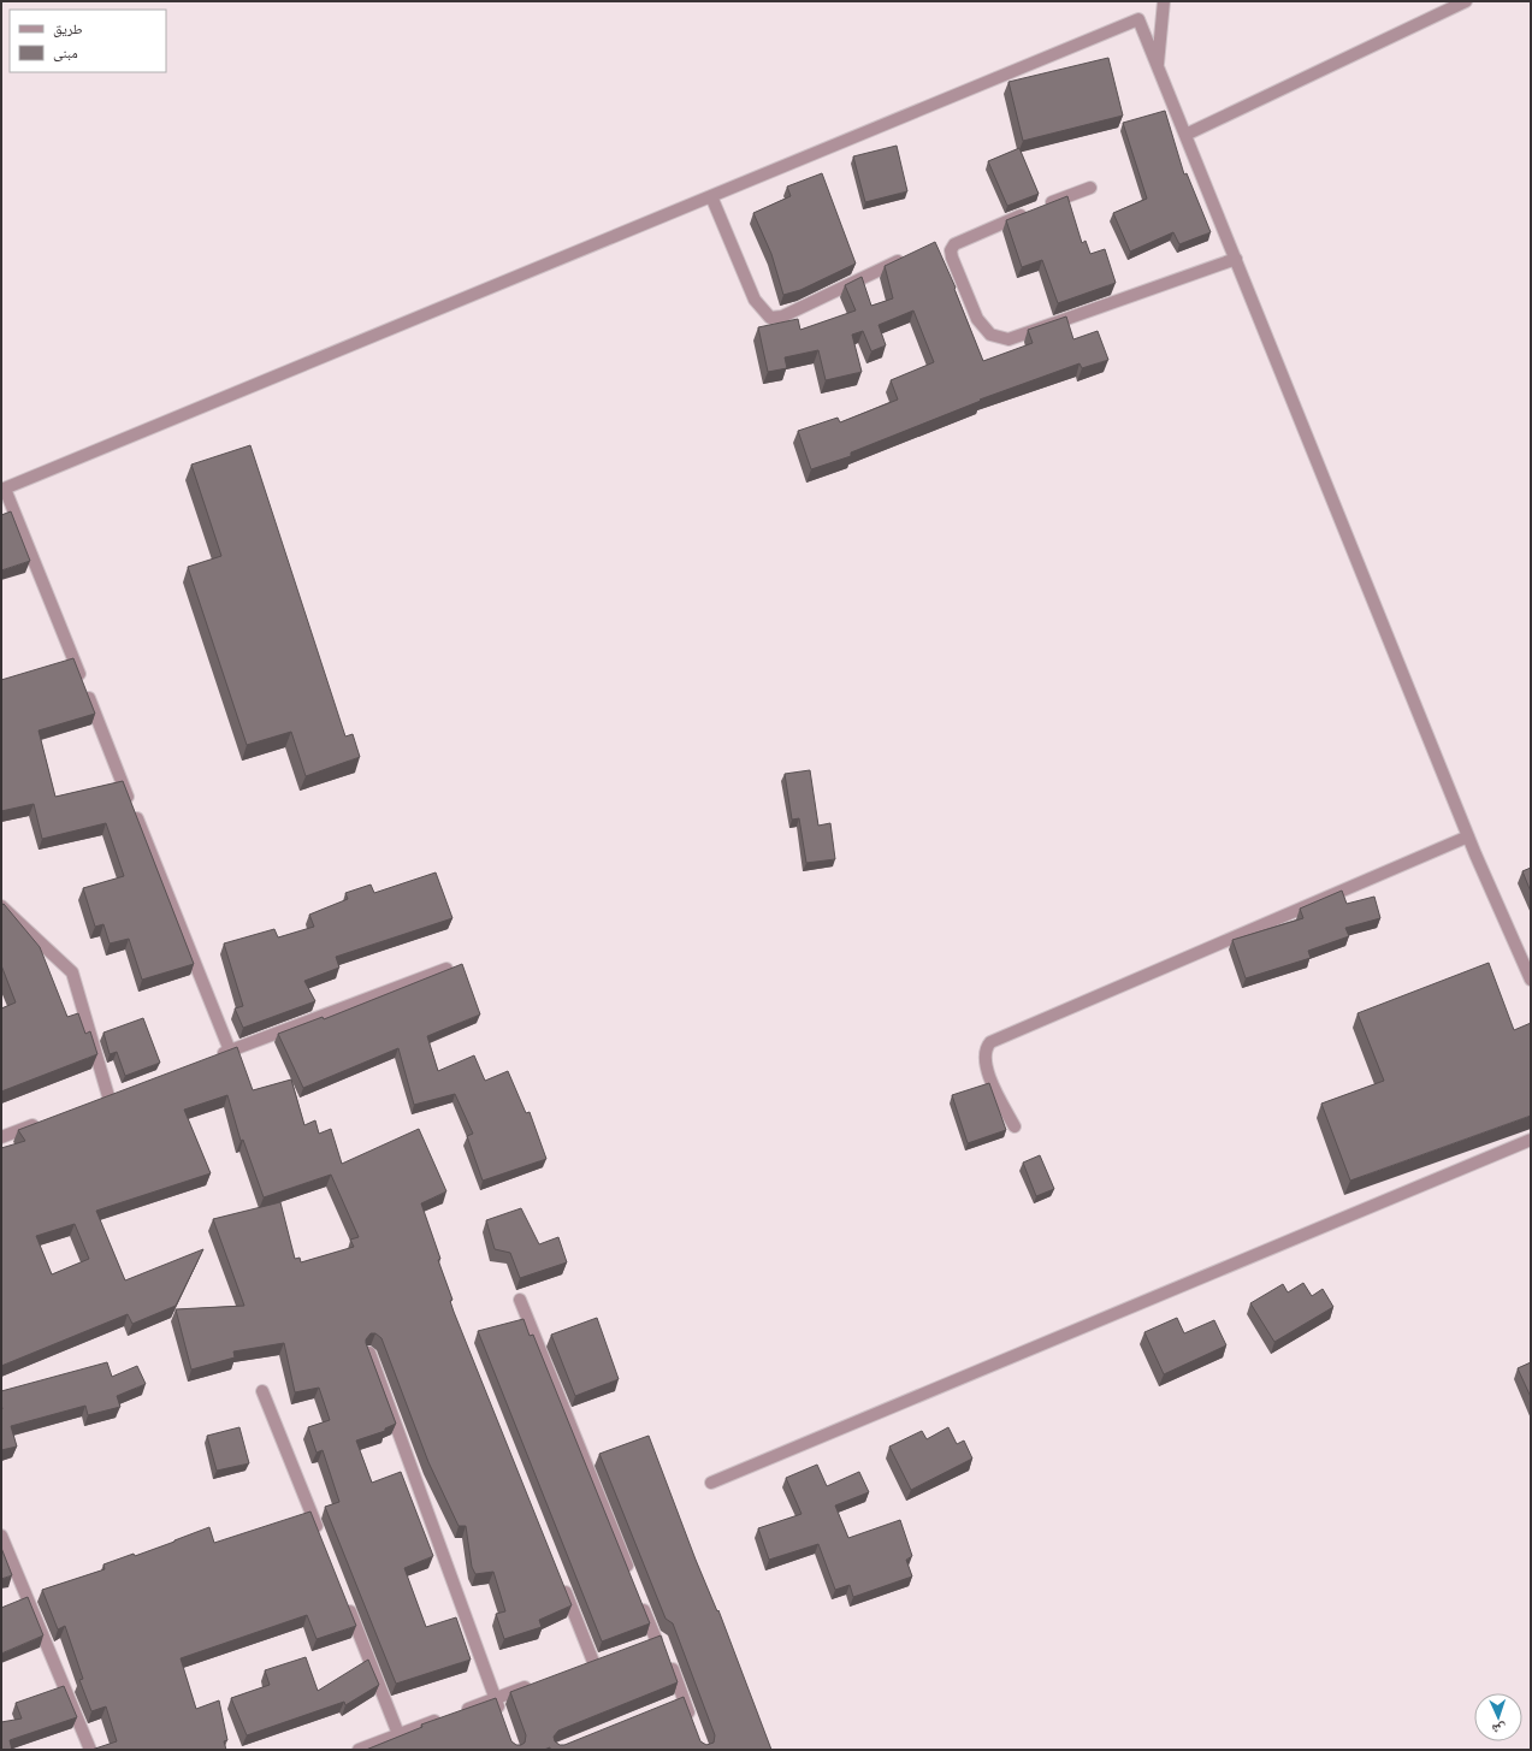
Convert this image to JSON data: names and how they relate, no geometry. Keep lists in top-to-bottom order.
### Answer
{
  "legend": ["طريق", "مبنى"],
  "north": "bottom"
}
